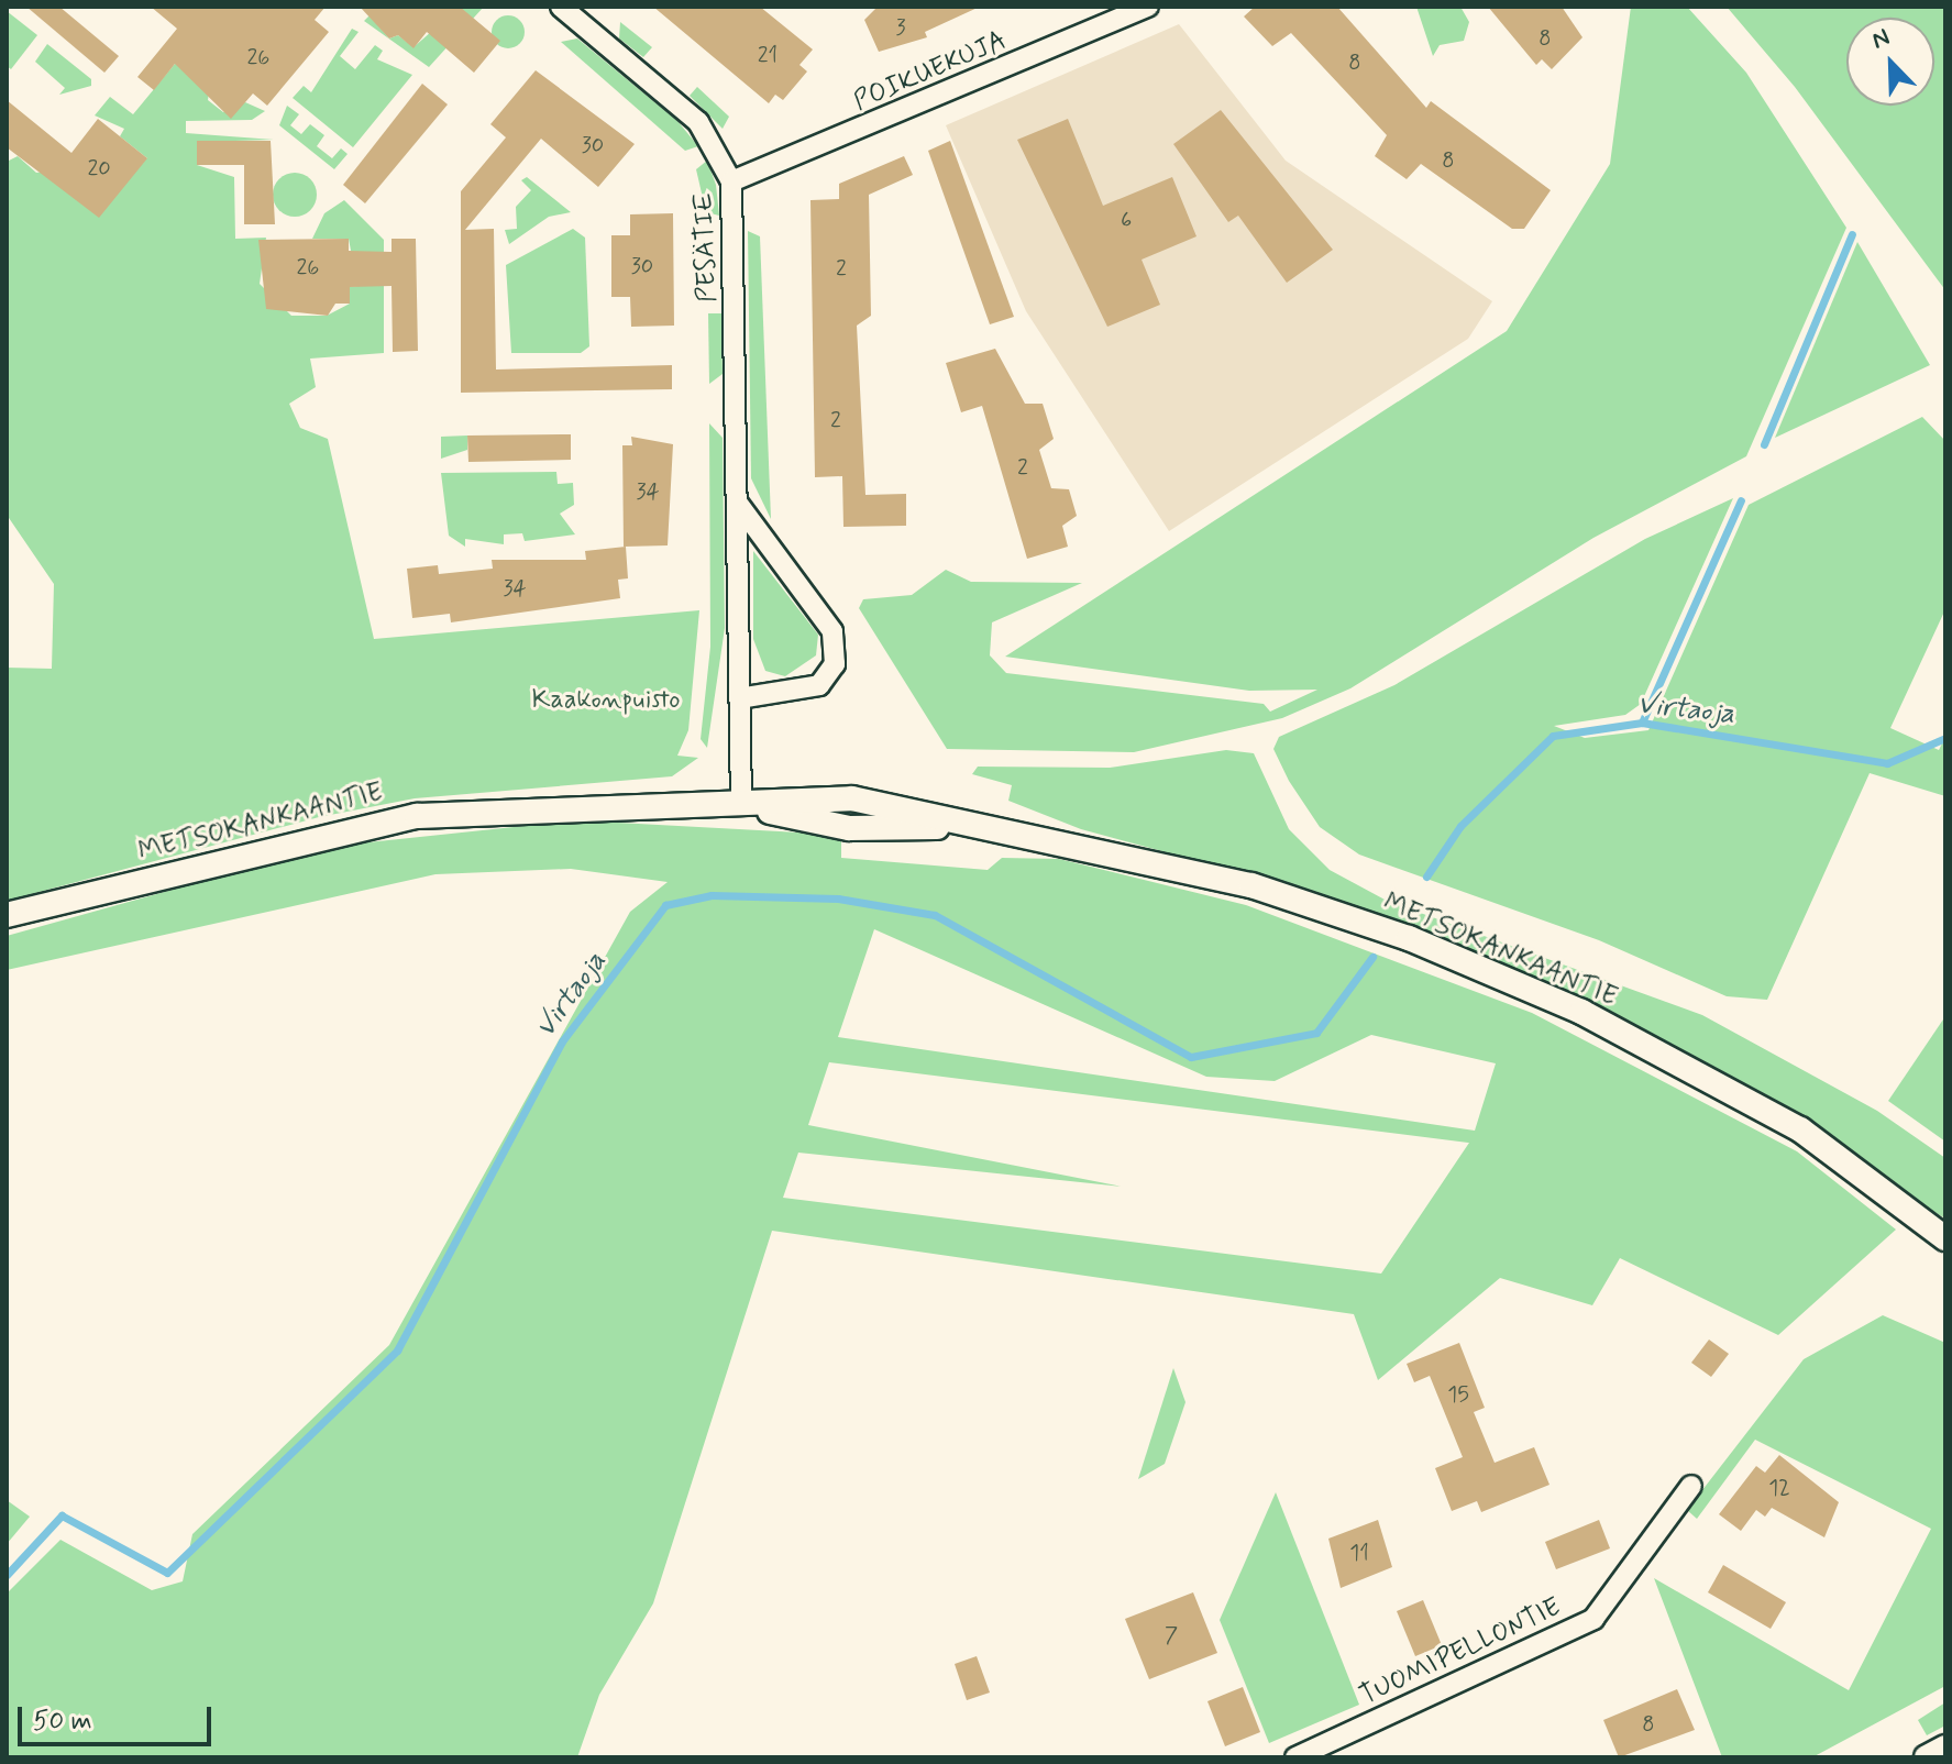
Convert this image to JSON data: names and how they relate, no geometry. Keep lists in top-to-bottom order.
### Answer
{
  "streets": {
    "street": [
      "POIKUEKUJA",
      "PESÄTIE",
      "METSOKANKAANTIE",
      "TUOMIPELLONTIE"
    ]
  },
  "crossings": [
    ["POIKUEKUJA", "PESÄTIE"],
    ["PESÄTIE", "METSOKANKAANTIE"]
  ],
  "water": ["Virtaoja"],
  "parks": ["Kaakonpuisto"],
  "house_numbers": [
    "3",
    "8",
    "21",
    "26",
    "8",
    "30",
    "8",
    "20",
    "6",
    "30",
    "26",
    "2",
    "2",
    "2",
    "34",
    "34",
    "15",
    "12",
    "11",
    "7",
    "8"
  ],
  "scale_bar": "50 m",
  "north": "top left"
}
